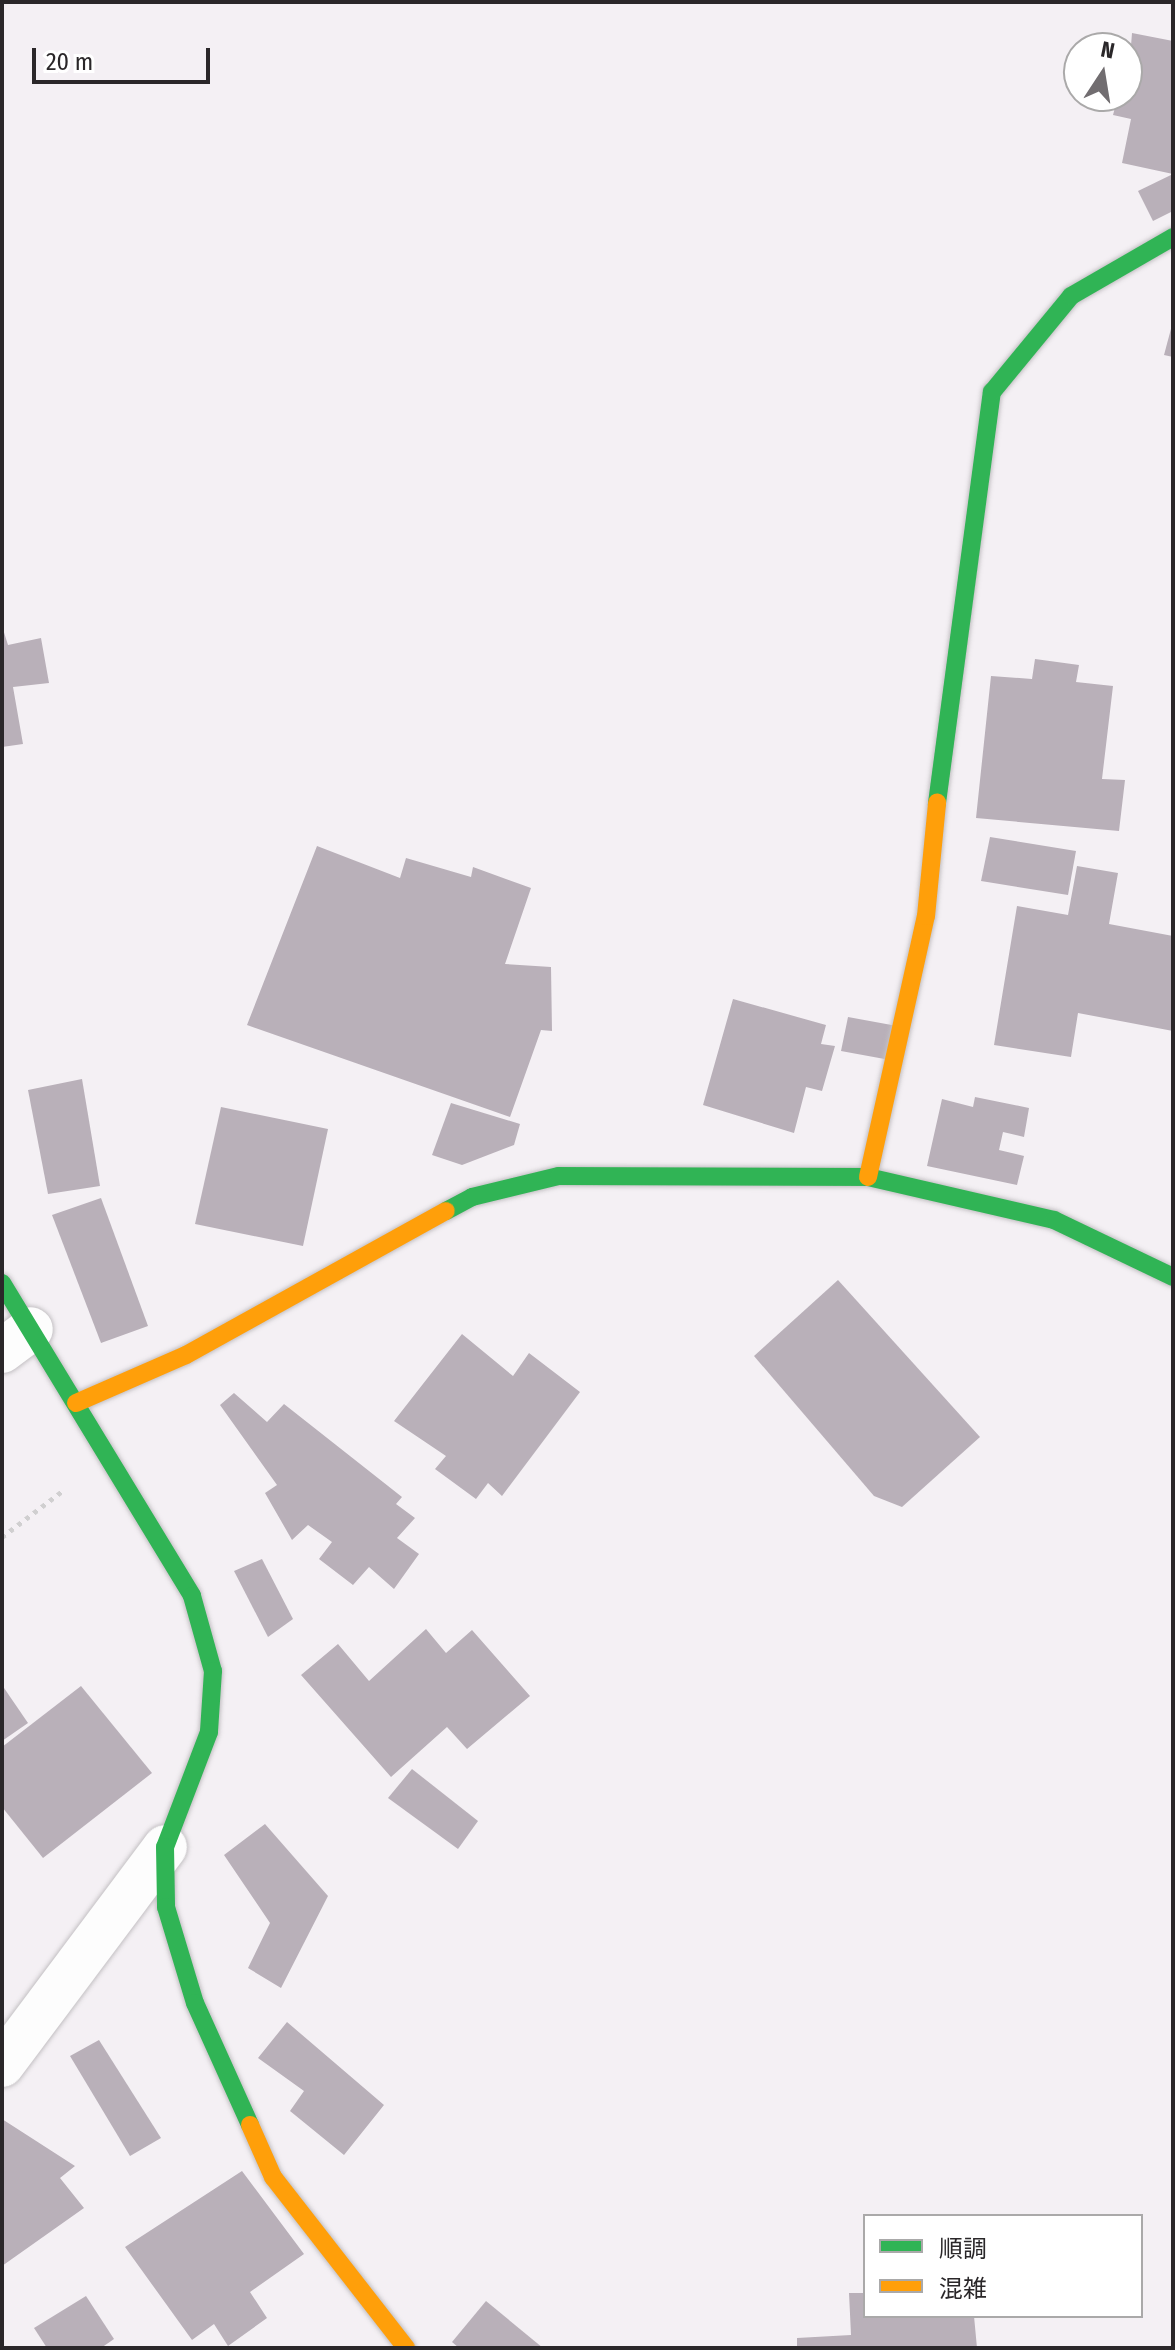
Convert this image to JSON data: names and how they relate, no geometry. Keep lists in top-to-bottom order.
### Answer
{
  "legend": ["順調", "混雑"],
  "scale_bar": "20 m",
  "north": "top"
}
